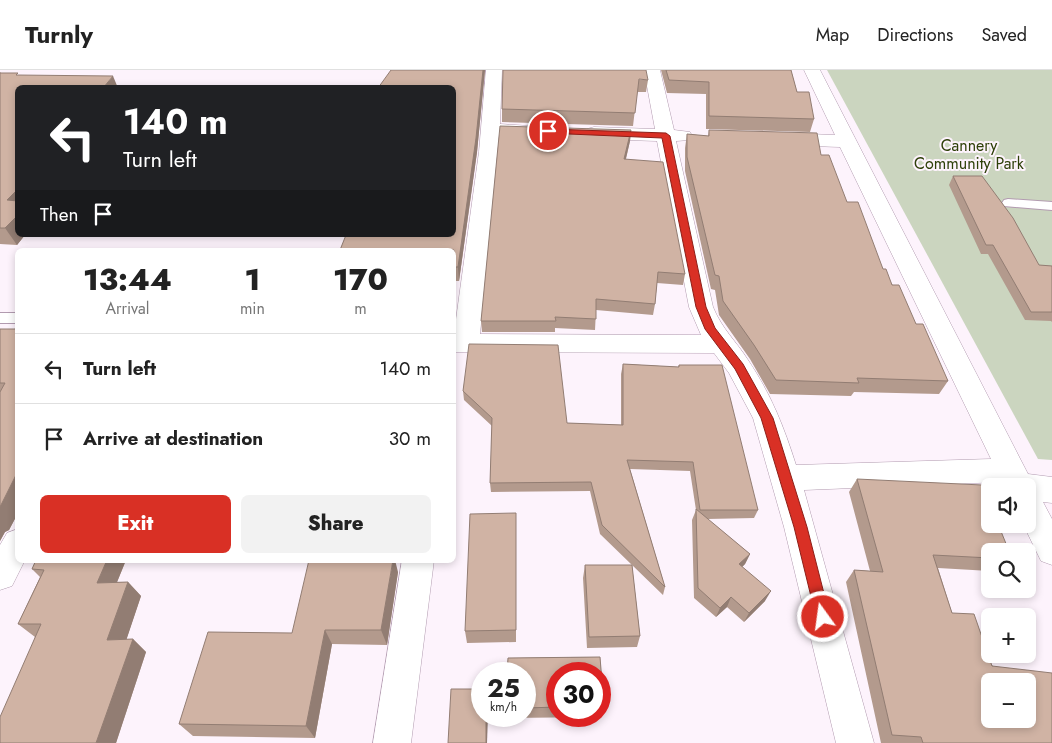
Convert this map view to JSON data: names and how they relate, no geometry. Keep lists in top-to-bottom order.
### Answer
{
  "parks": ["Cannery Community Park"],
  "page": {
    "header": "Turnly",
    "nav": ["Map", "Directions", "Saved"],
    "turn": ["140 m", "Turn left"],
    "then": "Then",
    "eta": [
      "13:44",
      "Arrival",
      "1",
      "min",
      "170",
      "m"
    ],
    "list": [
      {
        "name": "Turn left",
        "value": "140 m"
      },
      {
        "name": "Arrive at destination",
        "value": "30 m"
      }
    ],
    "map_buttons": ["+", "−"],
    "buttons": ["Exit", "Share"],
    "speed": "25 km/h",
    "limit": "30"
  }
}
